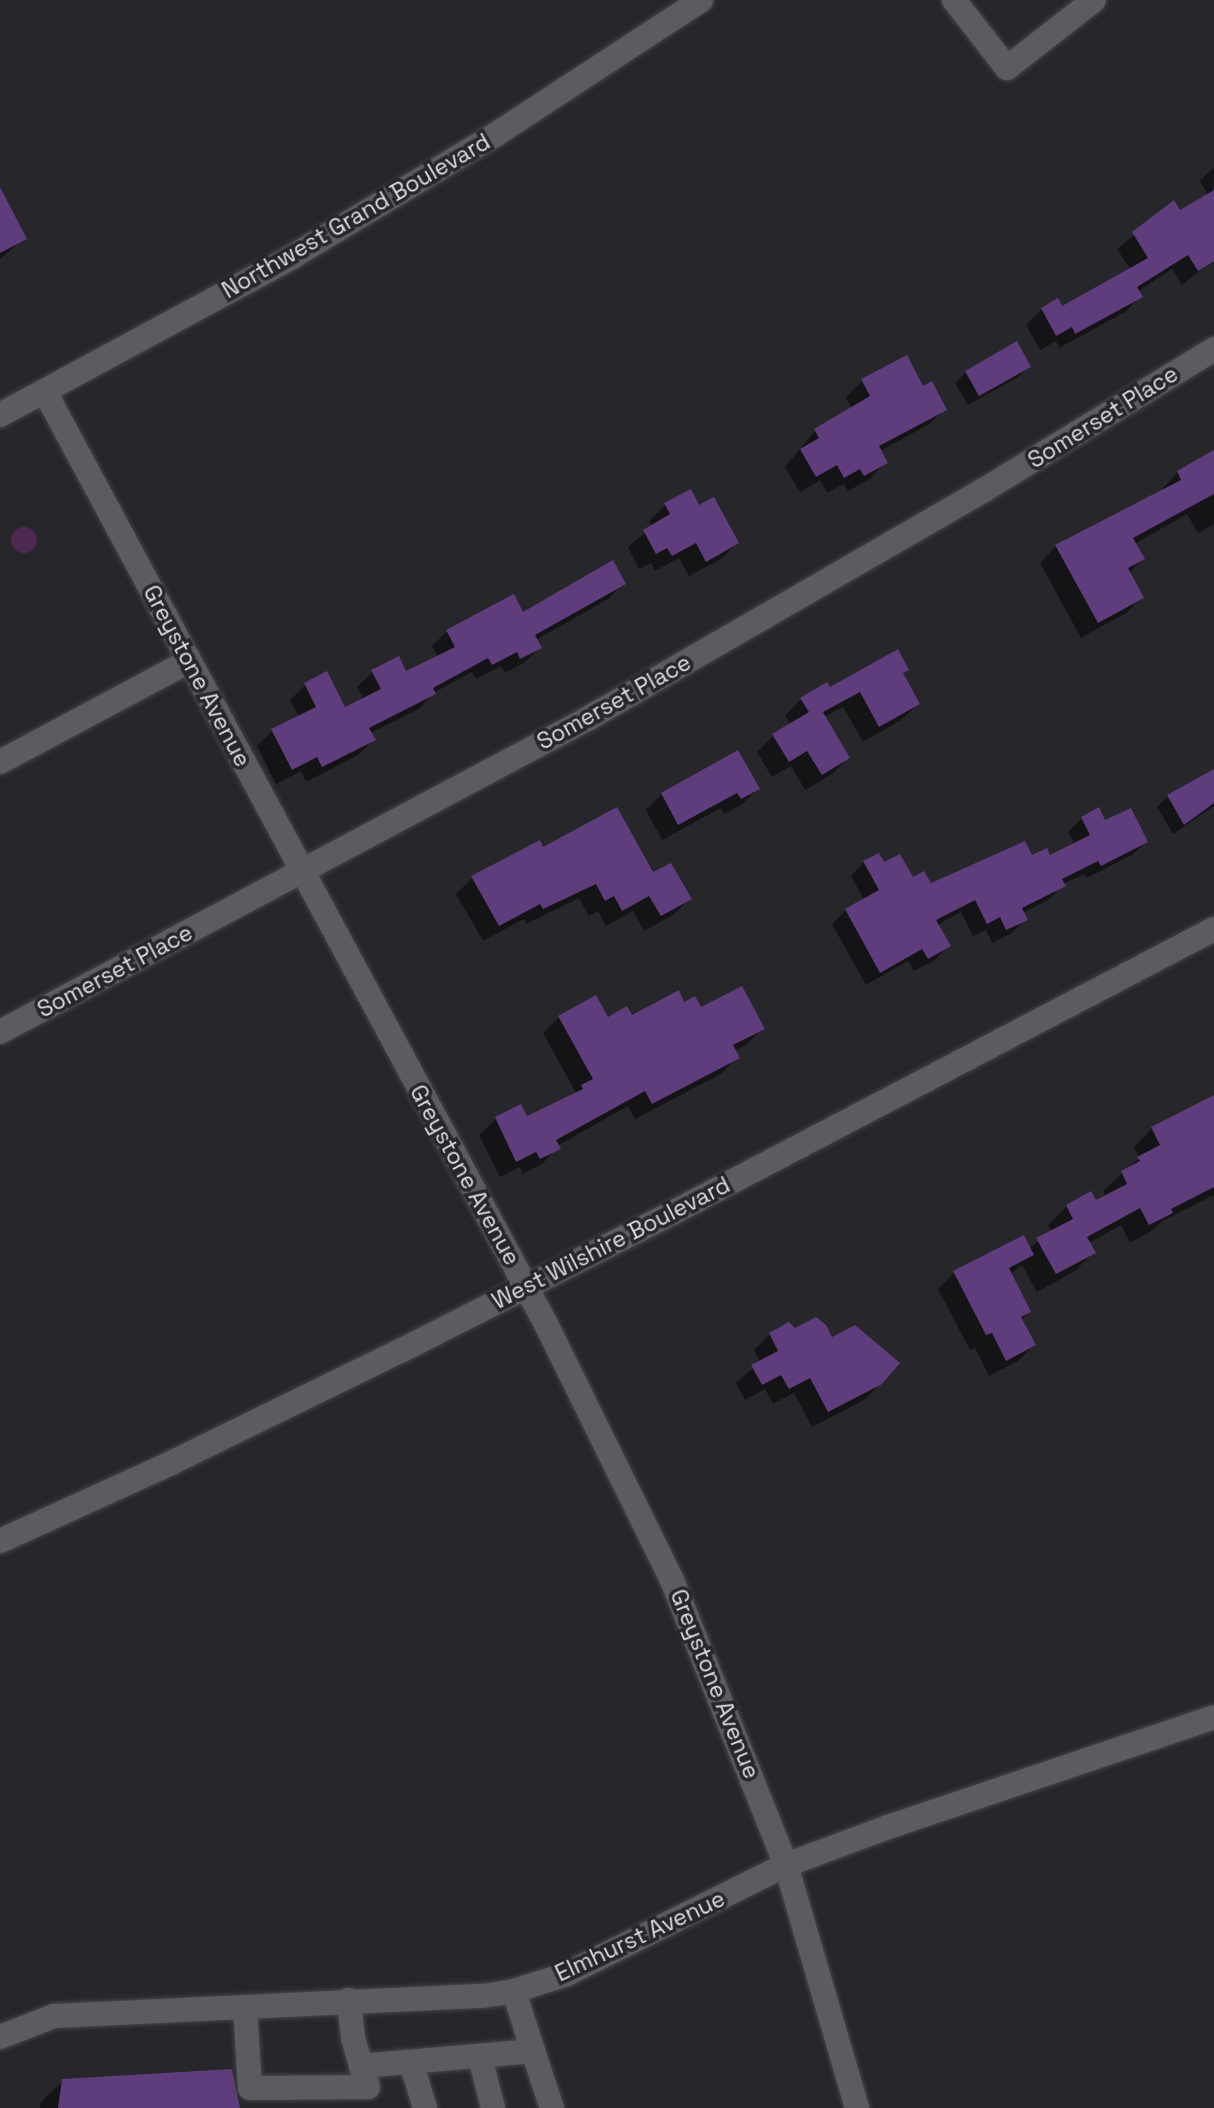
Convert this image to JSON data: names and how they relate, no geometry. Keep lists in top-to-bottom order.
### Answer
{
  "streets": {
    "street": [
      "Northwest Grand Boulevard",
      "Somerset Place",
      "Greystone Avenue",
      "West Wilshire Boulevard",
      "Elmhurst Avenue"
    ]
  },
  "crossings": [
    ["Northwest Grand Boulevard", "Greystone Avenue"],
    ["Somerset Place", "Greystone Avenue"],
    ["Greystone Avenue", "West Wilshire Boulevard"],
    ["Greystone Avenue", "Elmhurst Avenue"]
  ]
}
